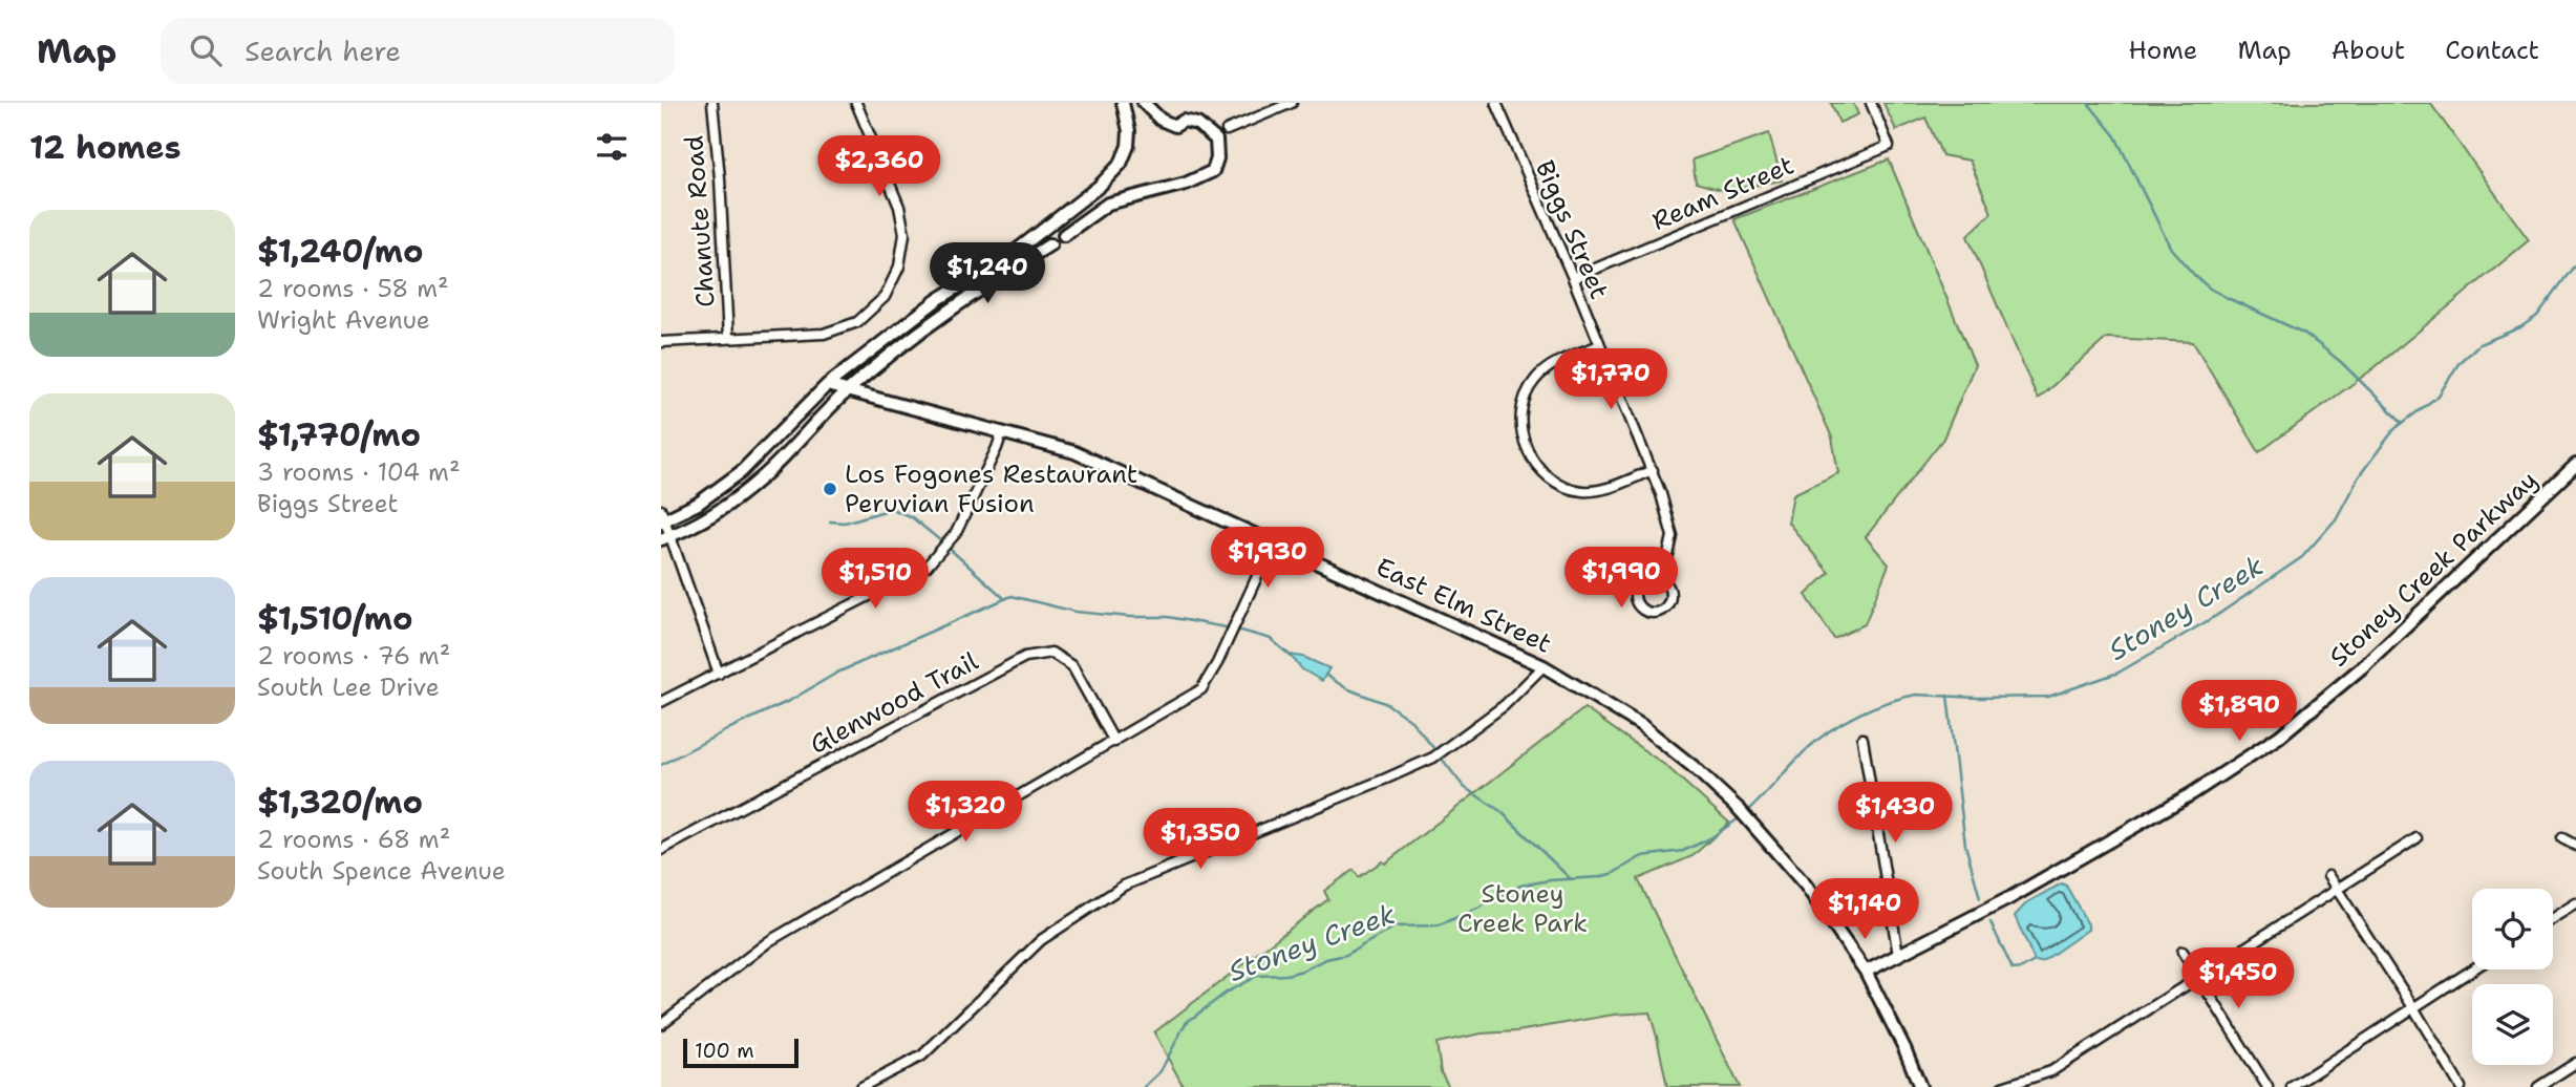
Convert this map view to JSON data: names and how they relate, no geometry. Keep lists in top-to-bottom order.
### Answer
{
  "streets": {
    "street": [
      "Ream Street",
      "Chanute Road",
      "Biggs Street",
      "Stoney Creek Parkway",
      "East Elm Street",
      "Glenwood Trail"
    ]
  },
  "crossings": [
    ["Ream Street", "Biggs Street"],
    ["Stoney Creek Parkway", "East Elm Street"]
  ],
  "water": ["Stoney Creek"],
  "parks": ["Stoney Creek Park"],
  "places": ["Los Fogones Restaurant Peruvian Fusion"],
  "scale_bar": "100 m",
  "page": {
    "header": "Map",
    "search": "Search here",
    "nav": [
      "Home",
      "Map",
      "About",
      "Contact"
    ],
    "heading": "12 homes",
    "price": [
      "$2,360",
      "$1,240",
      "$1,770",
      "$1,930",
      "$1,990",
      "$1,510",
      "$1,890",
      "$1,320",
      "$1,430",
      "$1,350",
      "$1,140",
      "$1,450"
    ],
    "list": [
      {
        "name": "$1,240/mo",
        "note": "2 rooms · 58 m² · Wright Avenue"
      },
      {
        "name": "$1,770/mo",
        "note": "3 rooms · 104 m² · Biggs Street"
      },
      {
        "name": "$1,510/mo",
        "note": "2 rooms · 76 m² · South Lee Drive"
      },
      {
        "name": "$1,320/mo",
        "note": "2 rooms · 68 m² · South Spence Avenue"
      }
    ],
    "scale": "100 m"
  }
}
